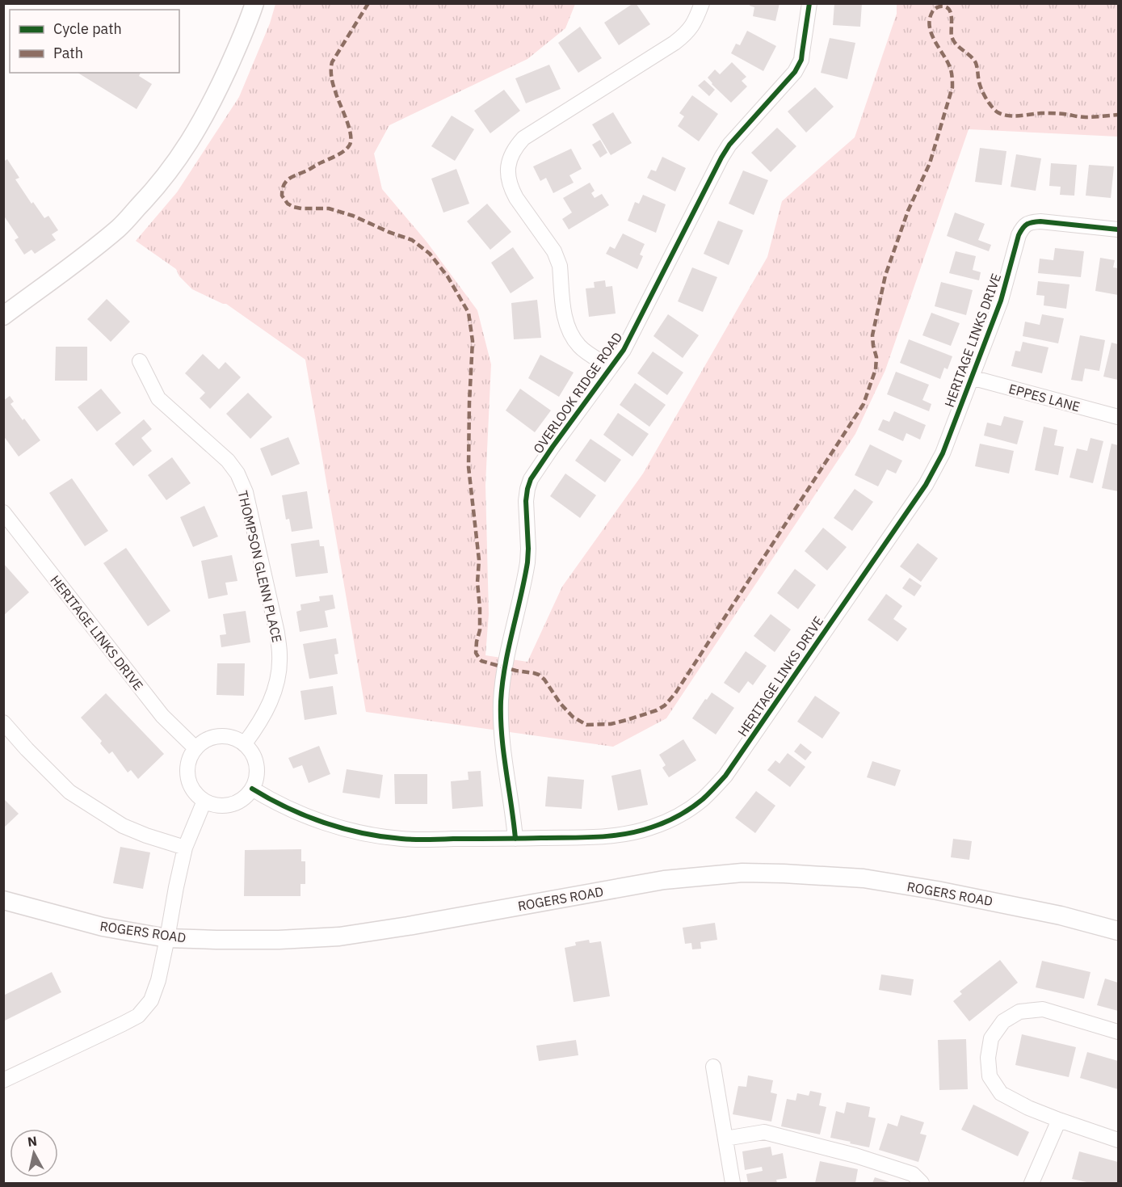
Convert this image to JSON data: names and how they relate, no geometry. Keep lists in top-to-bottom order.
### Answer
{
  "streets": {
    "main road": ["ROGERS ROAD"],
    "street": [
      "HERITAGE LINKS DRIVE",
      "OVERLOOK RIDGE ROAD",
      "EPPES LANE",
      "THOMPSON GLENN PLACE"
    ]
  },
  "crossings": [
    ["HERITAGE LINKS DRIVE", "OVERLOOK RIDGE ROAD"],
    ["HERITAGE LINKS DRIVE", "EPPES LANE"],
    ["HERITAGE LINKS DRIVE", "THOMPSON GLENN PLACE"]
  ],
  "legend": ["Cycle path", "Path"],
  "north": "top"
}
